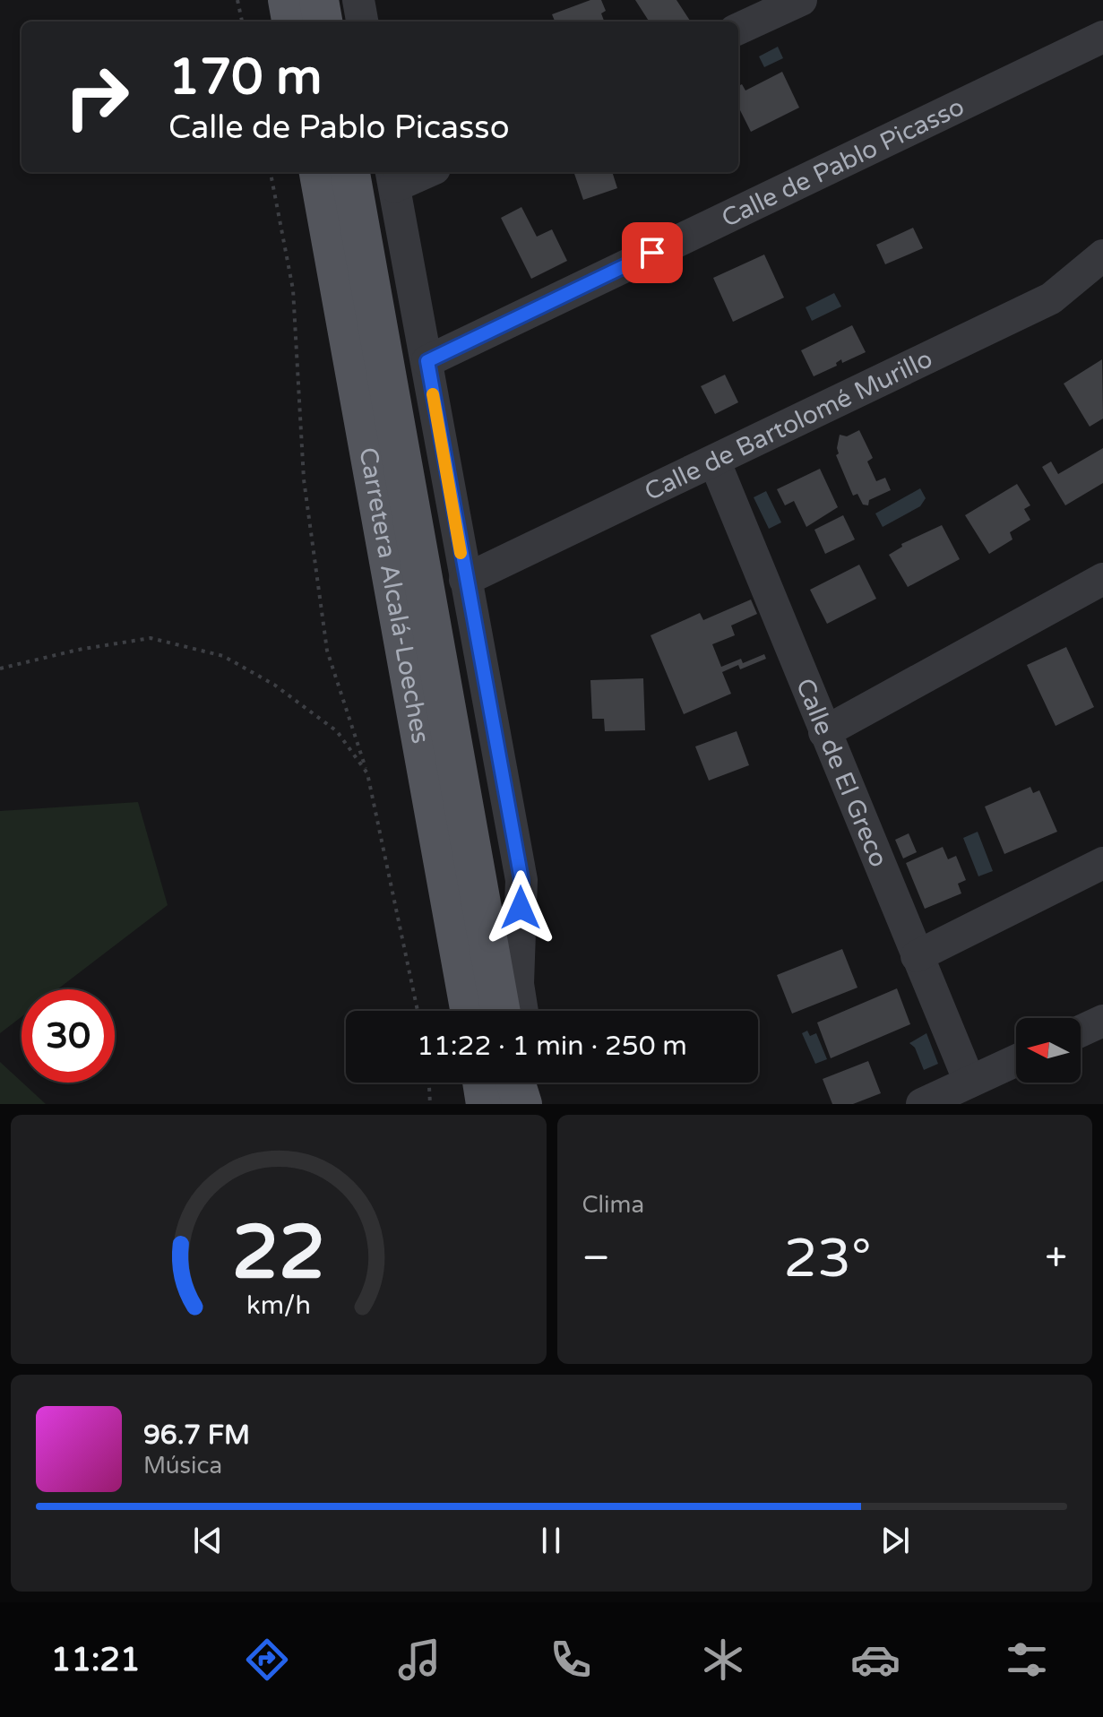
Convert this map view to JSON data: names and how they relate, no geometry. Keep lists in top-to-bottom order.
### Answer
{
  "streets": {
    "main road": ["Carretera Alcalá-Loeches"],
    "street": ["Calle de Pablo Picasso", "Calle de Bartolomé Murillo", "Calle de El Greco"]
  },
  "crossings": [
    ["Calle de Bartolomé Murillo", "Calle de El Greco"]
  ],
  "north": "left",
  "page": {
    "turn": ["170 m", "Calle de Pablo Picasso"],
    "limit": "30",
    "trip": "11:22 · 1 min · 250 m",
    "tile": "Clima",
    "heat": ["−", "23°", "+"],
    "song": ["96.7 FM", "Música"],
    "tabs": "11:21",
    "gauge": ["22", "km/h"]
  }
}
